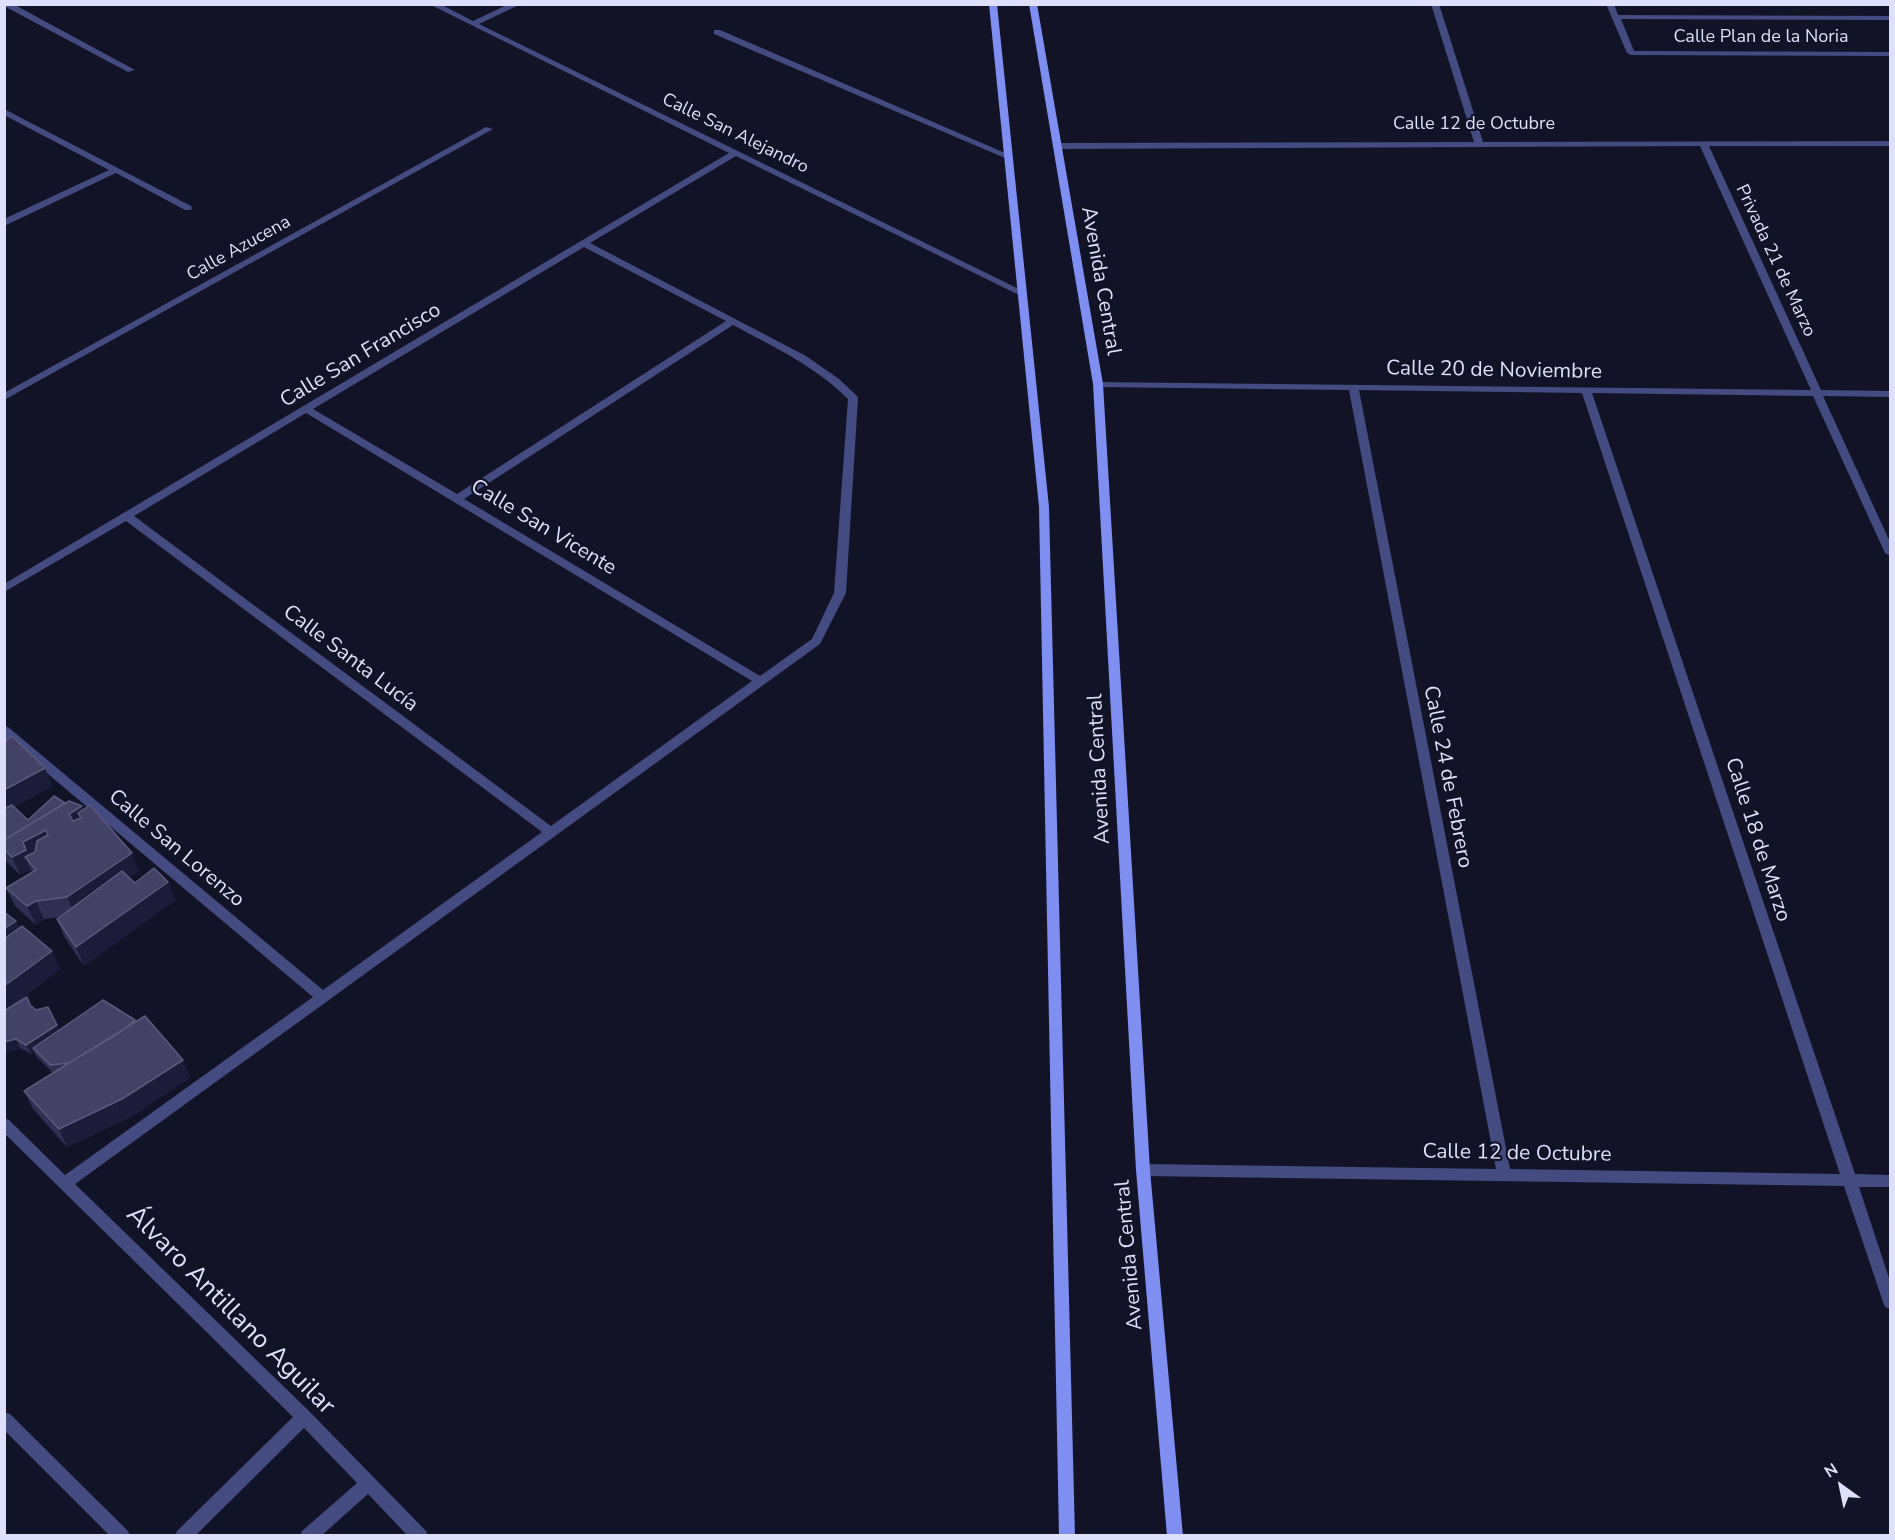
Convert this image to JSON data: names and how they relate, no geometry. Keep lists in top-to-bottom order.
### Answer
{
  "streets": {
    "main road": ["Avenida Central"],
    "street": [
      "Calle Plan de la Noria",
      "Calle 12 de Octubre",
      "Calle San Alejandro",
      "Calle Azucena",
      "Privada 21 de Marzo",
      "Calle San Francisco",
      "Calle 20 de Noviembre",
      "Calle San Vicente",
      "Calle Santa Lucía",
      "Calle 24 de Febrero",
      "Calle 18 de Marzo",
      "Calle San Lorenzo",
      "Álvaro Antillano Aguilar"
    ]
  },
  "crossings": [
    ["Calle 12 de Octubre", "Privada 21 de Marzo"],
    ["Calle 12 de Octubre", "Avenida Central"],
    ["Calle 12 de Octubre", "Calle 24 de Febrero"],
    ["Calle 12 de Octubre", "Calle 18 de Marzo"],
    ["Calle San Alejandro", "Calle San Francisco"],
    ["Privada 21 de Marzo", "Calle 20 de Noviembre"],
    ["Avenida Central", "Calle 20 de Noviembre"],
    ["Calle San Francisco", "Calle San Vicente"],
    ["Calle San Francisco", "Calle Santa Lucía"],
    ["Calle 20 de Noviembre", "Calle 24 de Febrero"],
    ["Calle 20 de Noviembre", "Calle 18 de Marzo"]
  ],
  "north": "top left"
}
